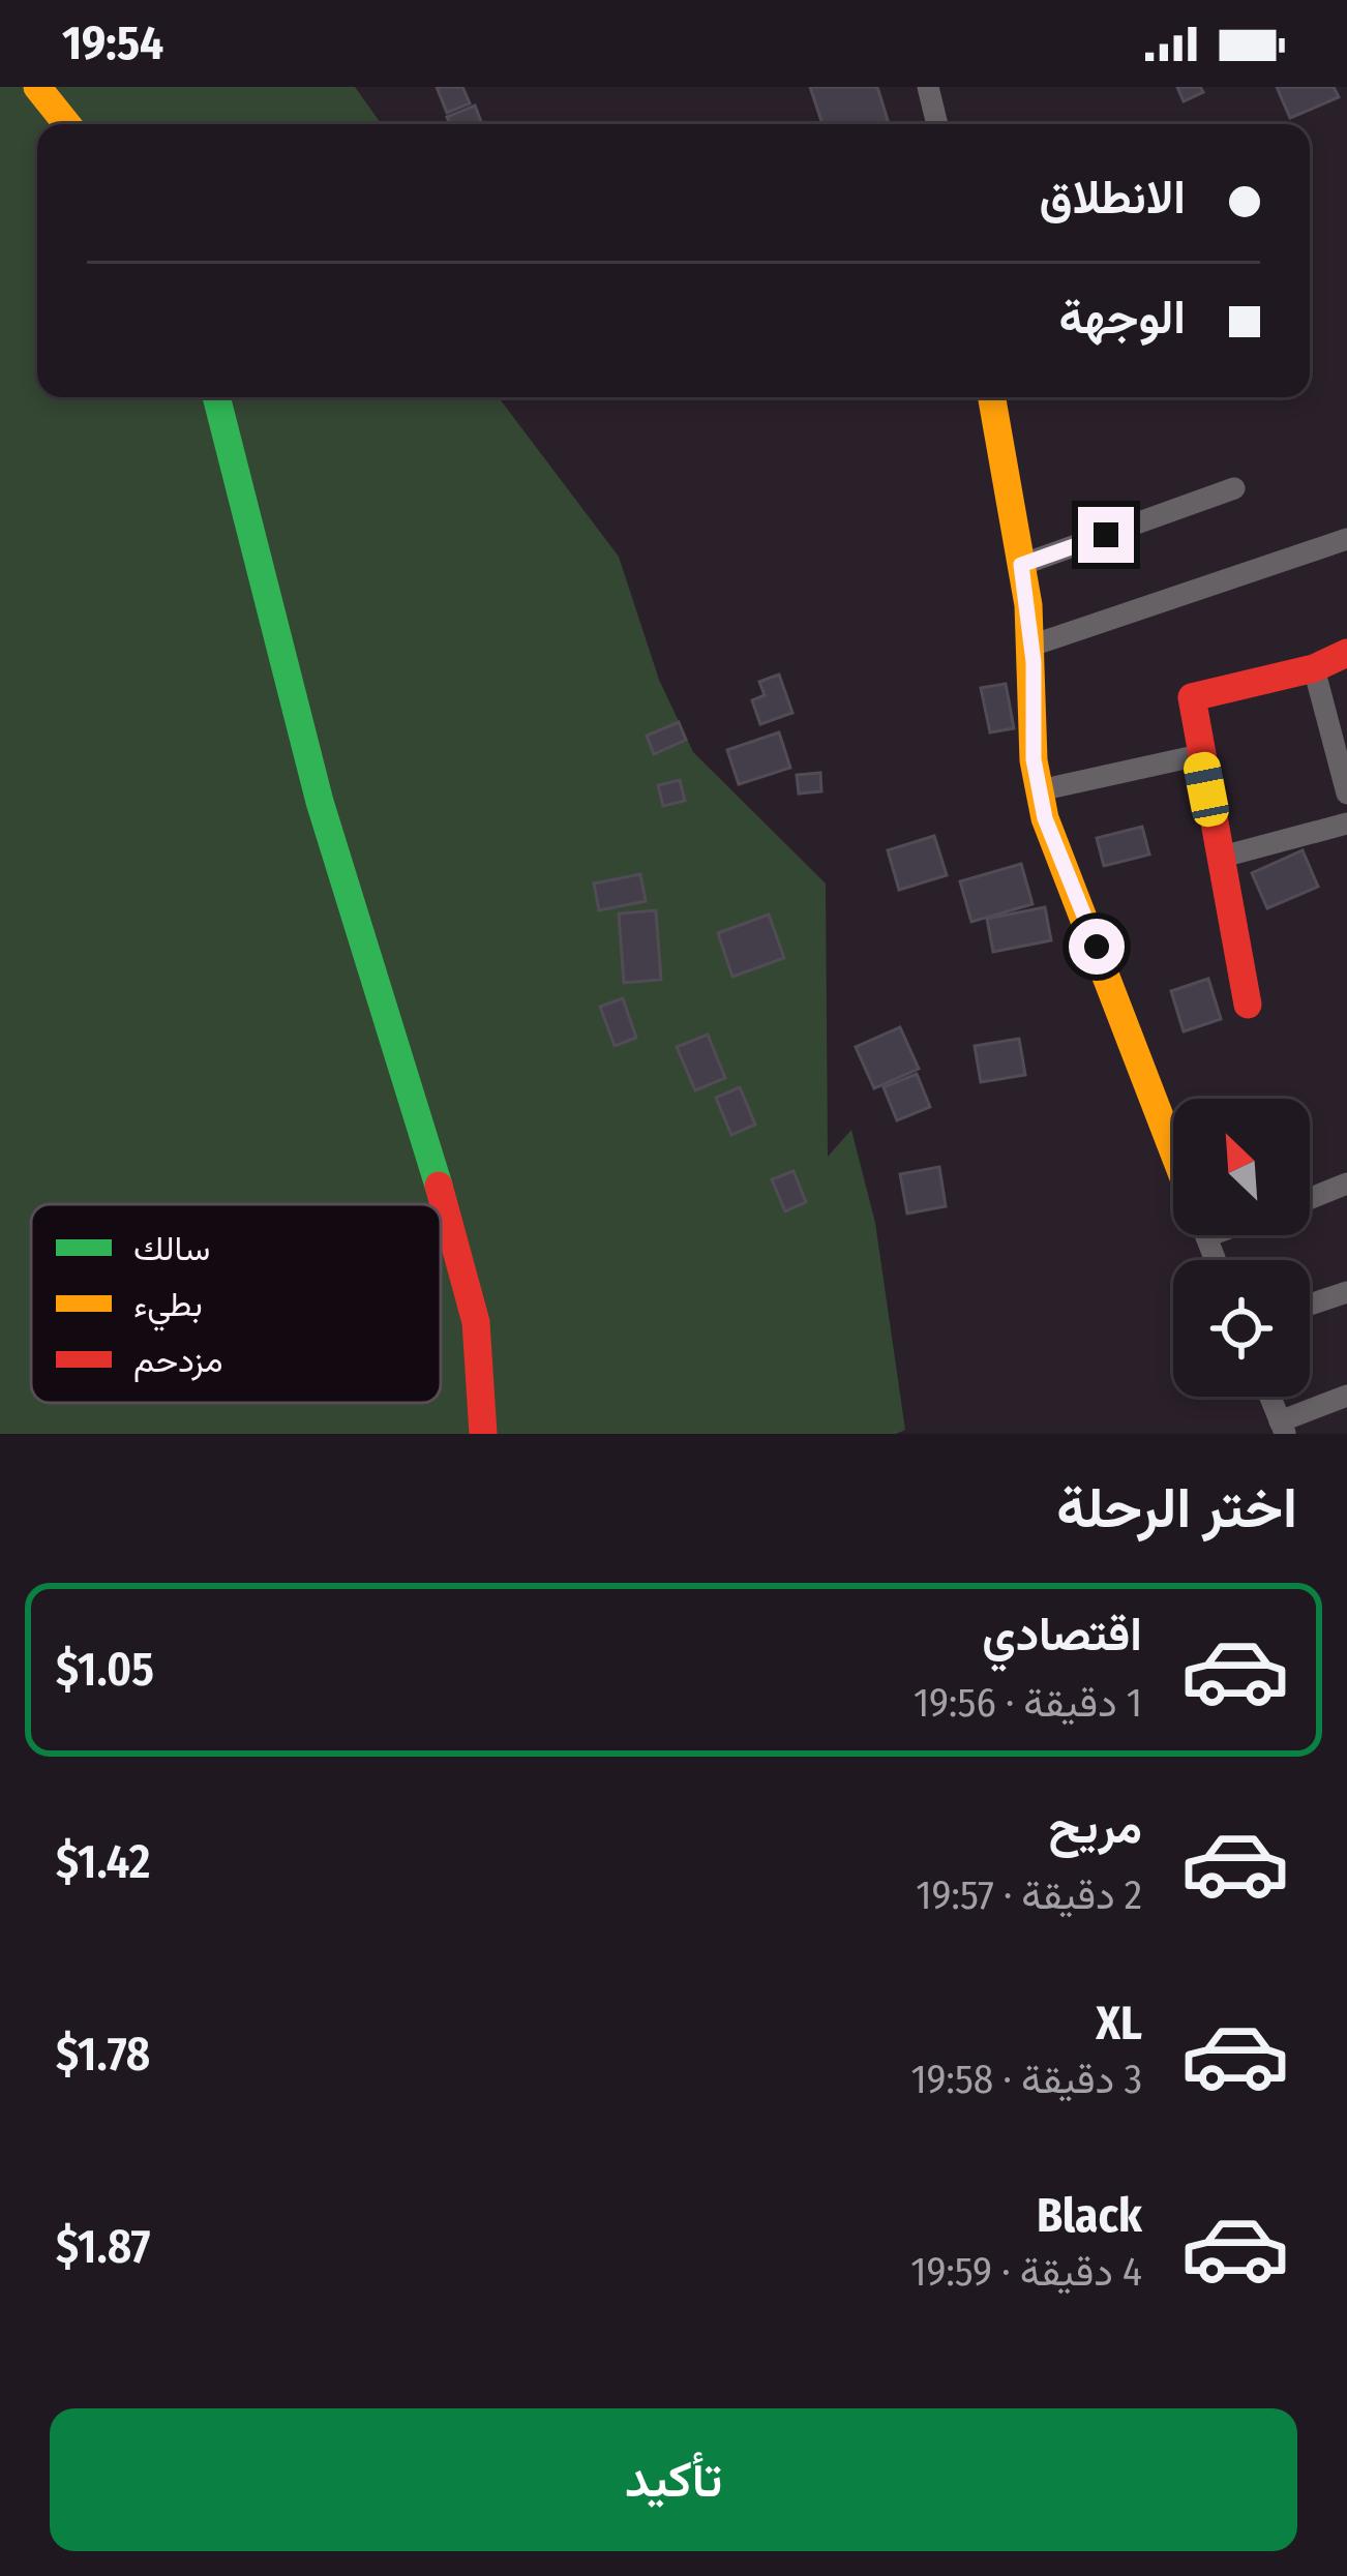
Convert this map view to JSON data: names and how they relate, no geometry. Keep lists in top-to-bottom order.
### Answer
{
  "legend": ["سالك", "بطيء", "مزدحم"],
  "north": "top left",
  "page": {
    "status": "19:54",
    "banner": ["الانطلاق", "الوجهة"],
    "heading": "اختر الرحلة",
    "list": [
      {
        "name": "اقتصادي",
        "note": "1 دقيقة · 19:56",
        "value": "$1.05"
      },
      {
        "name": "مريح",
        "note": "2 دقيقة · 19:57",
        "value": "$1.42"
      },
      {
        "name": "XL",
        "note": "3 دقيقة · 19:58",
        "value": "$1.78"
      },
      {
        "name": "Black",
        "note": "4 دقيقة · 19:59",
        "value": "$1.87"
      }
    ],
    "buttons": "تأكيد"
  }
}
